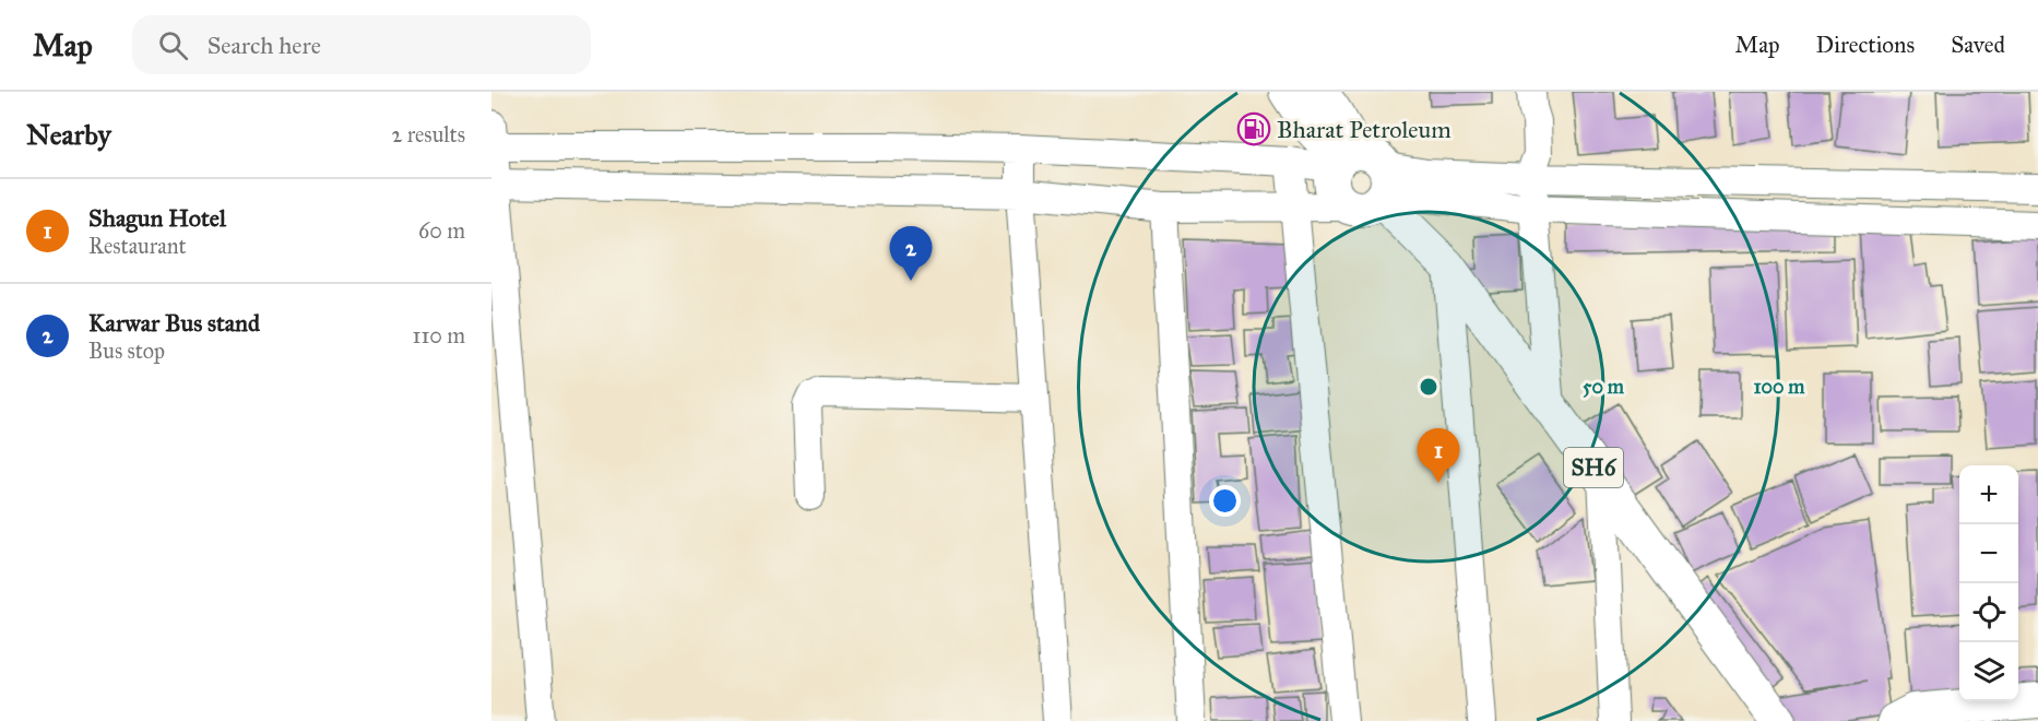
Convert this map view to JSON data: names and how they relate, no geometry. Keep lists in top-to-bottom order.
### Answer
{
  "streets": {
    "main road": ["SH6"]
  },
  "places": {
    "fuel station": ["Bharat Petroleum"]
  },
  "page": {
    "header": "Map",
    "search": "Search here",
    "nav": ["Map", "Directions", "Saved"],
    "heading": ["Nearby", "2 results"],
    "list": [
      {
        "mark": "1",
        "name": "Shagun Hotel",
        "note": "Restaurant",
        "value": "60 m"
      },
      {
        "mark": "2",
        "name": "Karwar Bus stand",
        "note": "Bus stop",
        "value": "110 m"
      }
    ],
    "pins": ["2", "1"],
    "map_buttons": ["+", "−"]
  },
  "rings": ["50 m", "100 m"]
}
